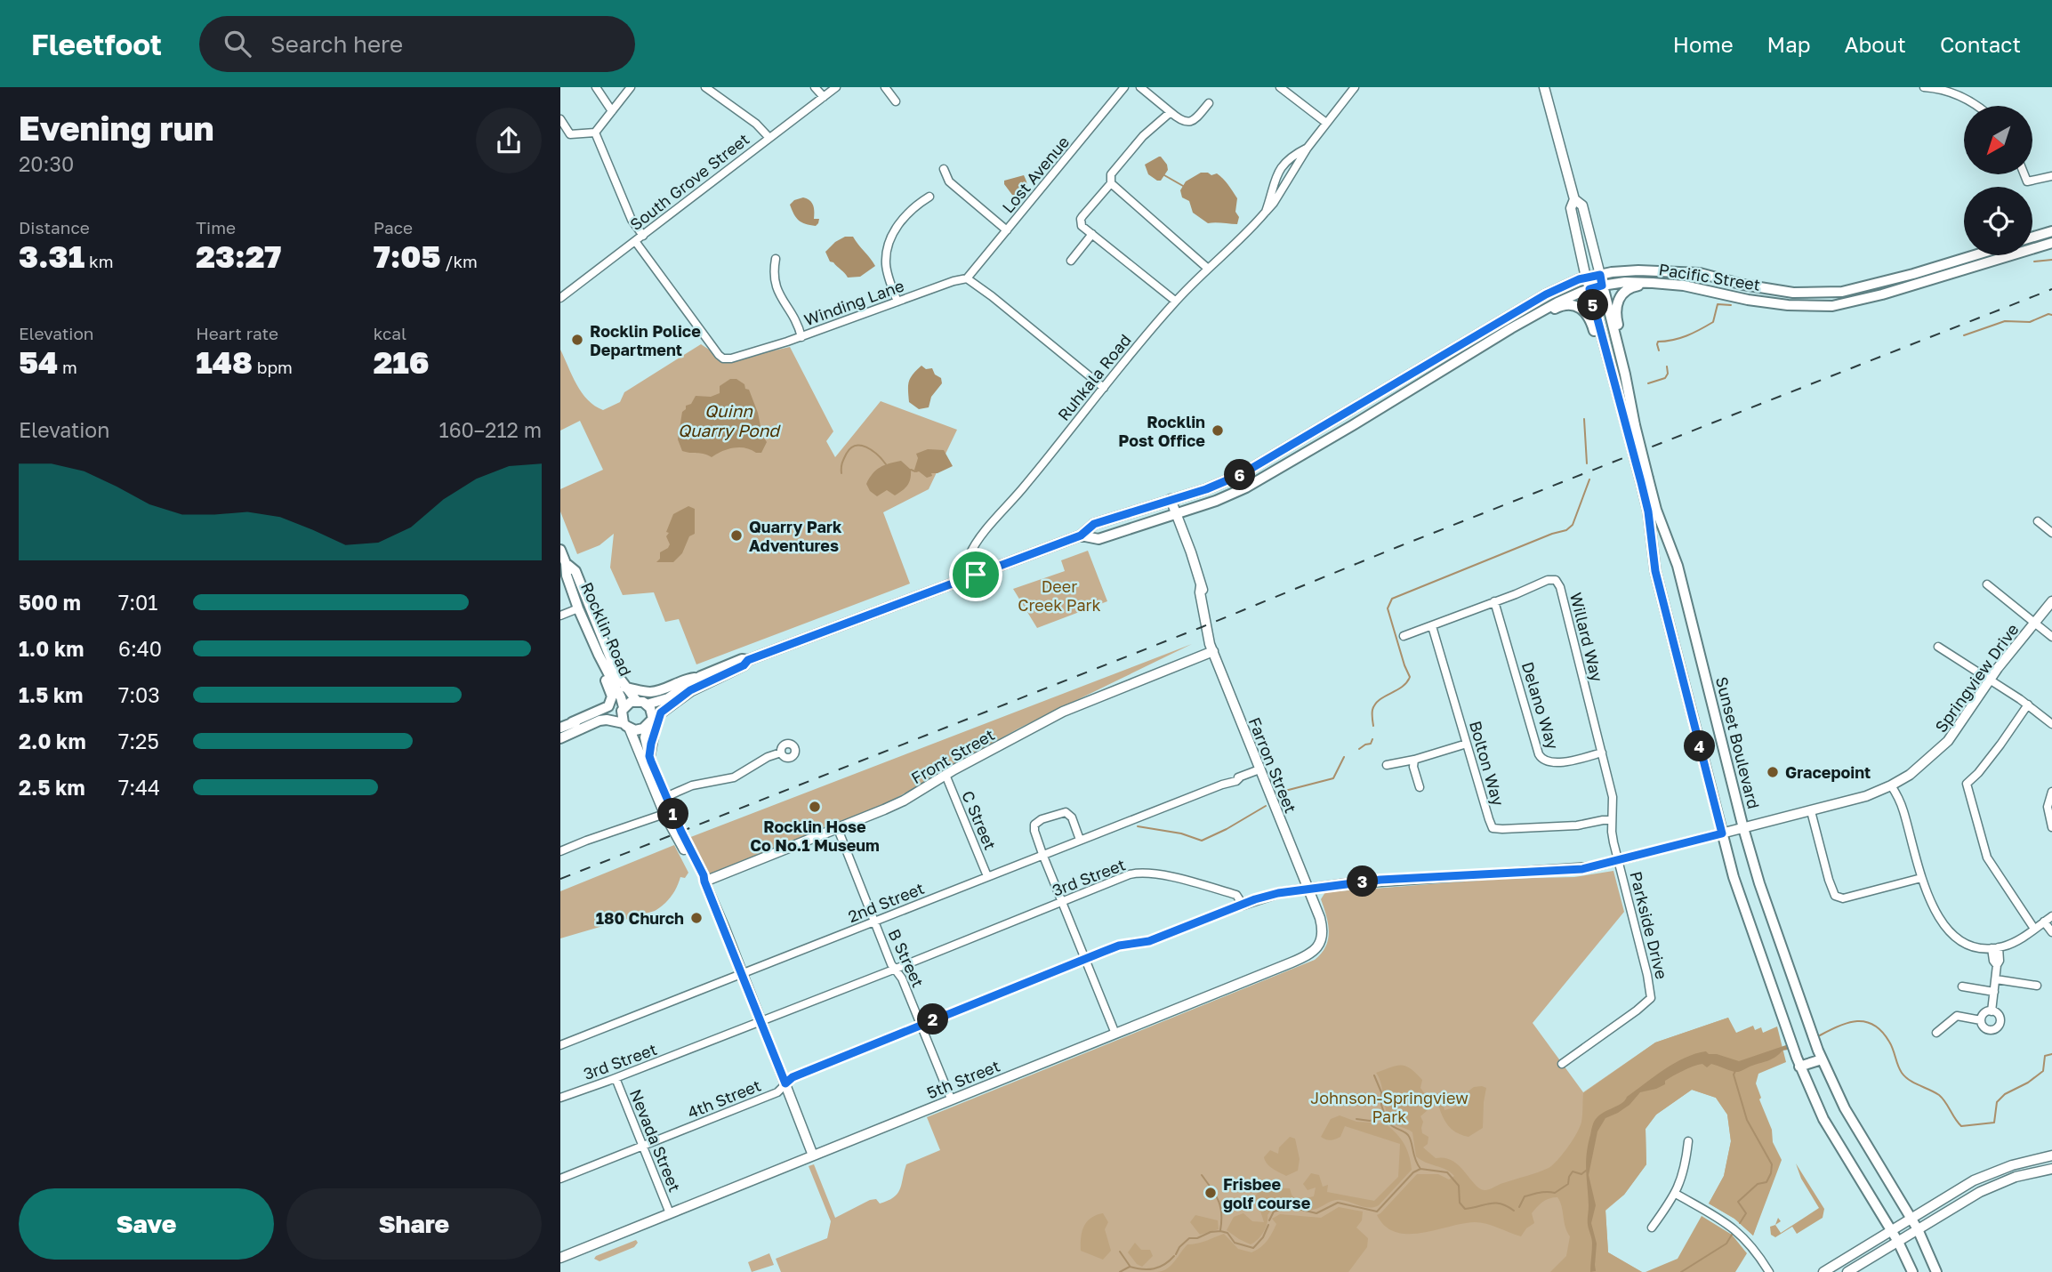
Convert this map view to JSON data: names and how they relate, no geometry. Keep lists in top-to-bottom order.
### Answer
{
  "streets": {
    "main road": ["Pacific Street", "Rocklin Road", "Sunset Boulevard"],
    "street": [
      "Lost Avenue",
      "South Grove Street",
      "Winding Lane",
      "Ruhkala Road",
      "Willard Way",
      "Springview Drive",
      "Delano Way",
      "Front Street",
      "Bolton Way",
      "Farron Street",
      "C Street",
      "3rd Street",
      "2nd Street",
      "Parkside Drive",
      "B Street",
      "5th Street",
      "4th Street",
      "Nevada Street"
    ]
  },
  "crossings": [
    ["Lost Avenue", "Winding Lane"],
    ["South Grove Street", "Winding Lane"],
    ["Pacific Street", "Ruhkala Road"],
    ["Pacific Street", "Rocklin Road"],
    ["Pacific Street", "Sunset Boulevard"],
    ["Pacific Street", "Farron Street"],
    ["Willard Way", "Delano Way"],
    ["Willard Way", "Bolton Way"],
    ["Willard Way", "Parkside Drive"],
    ["Springview Drive", "Sunset Boulevard"],
    ["Front Street", "Farron Street"],
    ["Front Street", "C Street"],
    ["Front Street", "B Street"],
    ["Farron Street", "2nd Street"],
    ["Farron Street", "5th Street"],
    ["C Street", "2nd Street"],
    ["3rd Street", "B Street"],
    ["3rd Street", "4th Street"],
    ["3rd Street", "Nevada Street"],
    ["2nd Street", "B Street"],
    ["B Street", "5th Street"],
    ["B Street", "4th Street"],
    ["5th Street", "Nevada Street"],
    ["4th Street", "Nevada Street"]
  ],
  "water": ["Quinn Quarry Pond"],
  "parks": ["Deer Creek Park", "Johnson-Springview Park"],
  "places": [
    "Rocklin Police Department",
    "Rocklin Post Office",
    "Quarry Park Adventures",
    "Gracepoint",
    "Rocklin Hose Co No.1 Museum",
    "180 Church",
    "Frisbee golf course"
  ],
  "north": "bottom left",
  "page": {
    "header": "Fleetfoot",
    "search": "Search here",
    "nav": [
      "Home",
      "Map",
      "About",
      "Contact"
    ],
    "heading": ["Evening run", "20:30"],
    "stats": [
      ["Distance", "3.31 km"],
      ["Time", "23:27"],
      ["Pace", "7:05 /km"],
      ["Elevation", "54 m"],
      ["Heart rate", "148 bpm"],
      ["kcal", "216"]
    ],
    "pins": [
      "5",
      "6",
      "4",
      "1",
      "3",
      "2"
    ],
    "chart": ["Elevation", "160–212 m"],
    "list": [
      {
        "name": "500 m",
        "note": "7:01"
      },
      {
        "name": "1.0 km",
        "note": "6:40"
      },
      {
        "name": "1.5 km",
        "note": "7:03"
      },
      {
        "name": "2.0 km",
        "note": "7:25"
      },
      {
        "name": "2.5 km",
        "note": "7:44"
      }
    ],
    "buttons": ["Save", "Share"]
  }
}
